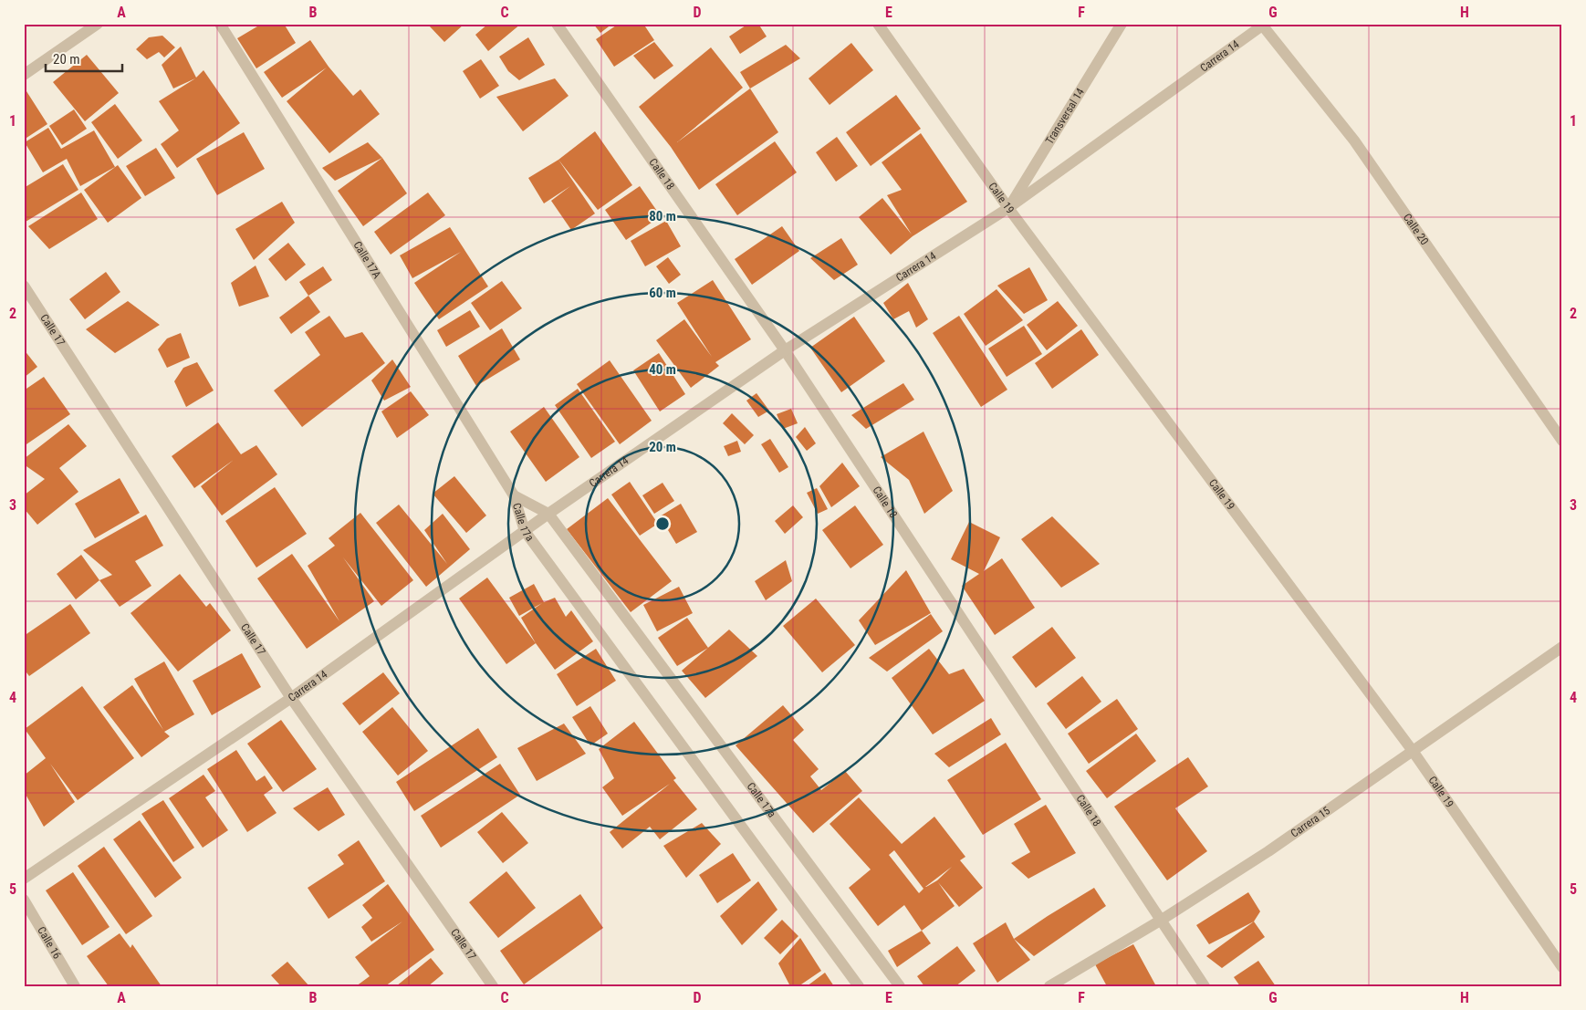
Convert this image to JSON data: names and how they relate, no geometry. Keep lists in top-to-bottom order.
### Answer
{
  "streets": {
    "street": [
      "Carrera 14",
      "Transversal 14",
      "Calle 18",
      "Calle 19",
      "Calle 20",
      "Calle 17A",
      "Calle 17",
      "Calle 17a",
      "Carrera 15",
      "Calle 16"
    ]
  },
  "crossings": [
    ["Carrera 14", "Transversal 14"],
    ["Carrera 14", "Calle 18"],
    ["Carrera 14", "Calle 19"],
    ["Carrera 14", "Calle 20"],
    ["Carrera 14", "Calle 17"],
    ["Carrera 14", "Calle 17a"],
    ["Transversal 14", "Calle 19"],
    ["Calle 18", "Carrera 15"],
    ["Calle 19", "Carrera 15"],
    ["Calle 17A", "Calle 17a"]
  ],
  "scale_bar": "20 m",
  "grid": {
    "columns": [
      "A",
      "B",
      "C",
      "D",
      "E",
      "F",
      "G",
      "H"
    ],
    "rows": [
      "1",
      "2",
      "3",
      "4",
      "5"
    ]
  },
  "rings": [
    "80 m",
    "60 m",
    "40 m",
    "20 m"
  ]
}
